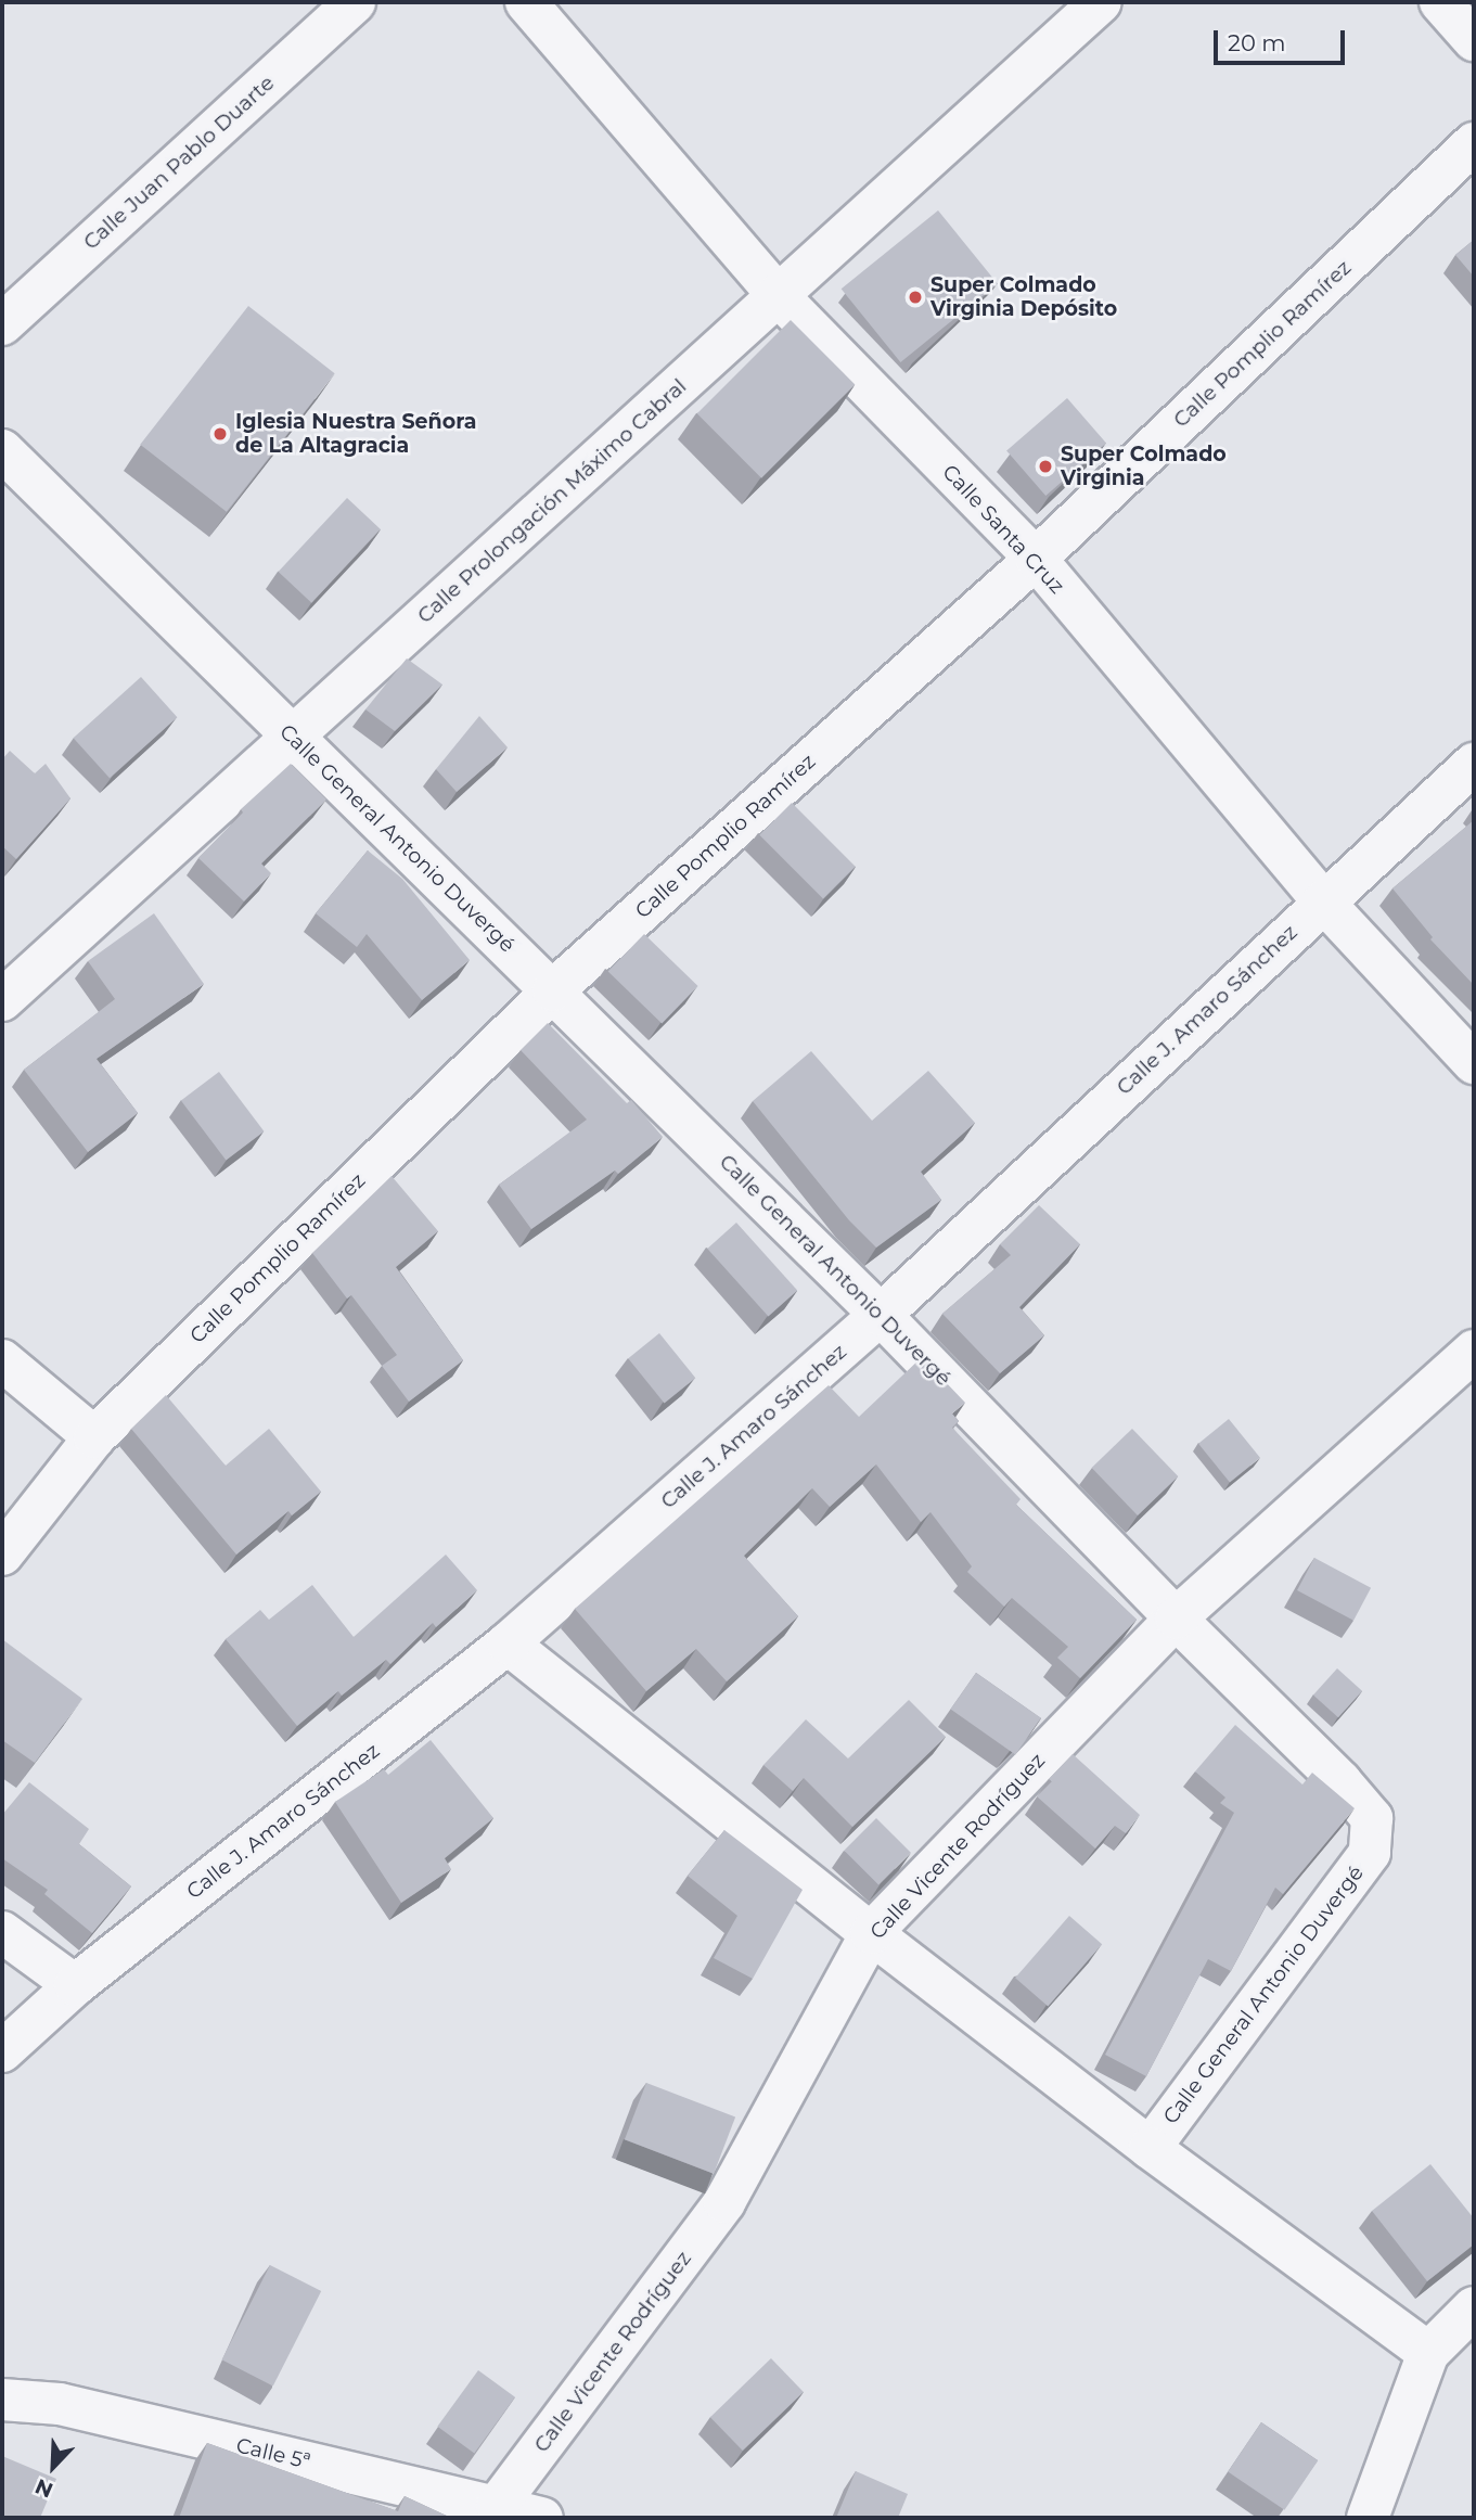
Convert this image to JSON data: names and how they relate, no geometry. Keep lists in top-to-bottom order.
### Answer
{
  "streets": {
    "street": [
      "Calle Juan Pablo Duarte",
      "Calle Pomplio Ramírez",
      "Calle Prolongación Máximo Cabral",
      "Calle Santa Cruz",
      "Calle General Antonio Duvergé",
      "Calle J. Amaro Sánchez",
      "Calle Vicente Rodríguez",
      "Calle 5ª"
    ]
  },
  "crossings": [
    ["Calle Pomplio Ramírez", "Calle Santa Cruz"],
    ["Calle Pomplio Ramírez", "Calle General Antonio Duvergé"],
    ["Calle Prolongación Máximo Cabral", "Calle Santa Cruz"],
    ["Calle Prolongación Máximo Cabral", "Calle General Antonio Duvergé"],
    ["Calle Santa Cruz", "Calle J. Amaro Sánchez"],
    ["Calle General Antonio Duvergé", "Calle J. Amaro Sánchez"],
    ["Calle General Antonio Duvergé", "Calle Vicente Rodríguez"],
    ["Calle Vicente Rodríguez", "Calle 5ª"]
  ],
  "places": ["Super Colmado Virginia Depósito", "Iglesia Nuestra Señora de La Altagracia", "Super Colmado Virginia"],
  "scale_bar": "20 m",
  "north": "bottom left"
}
